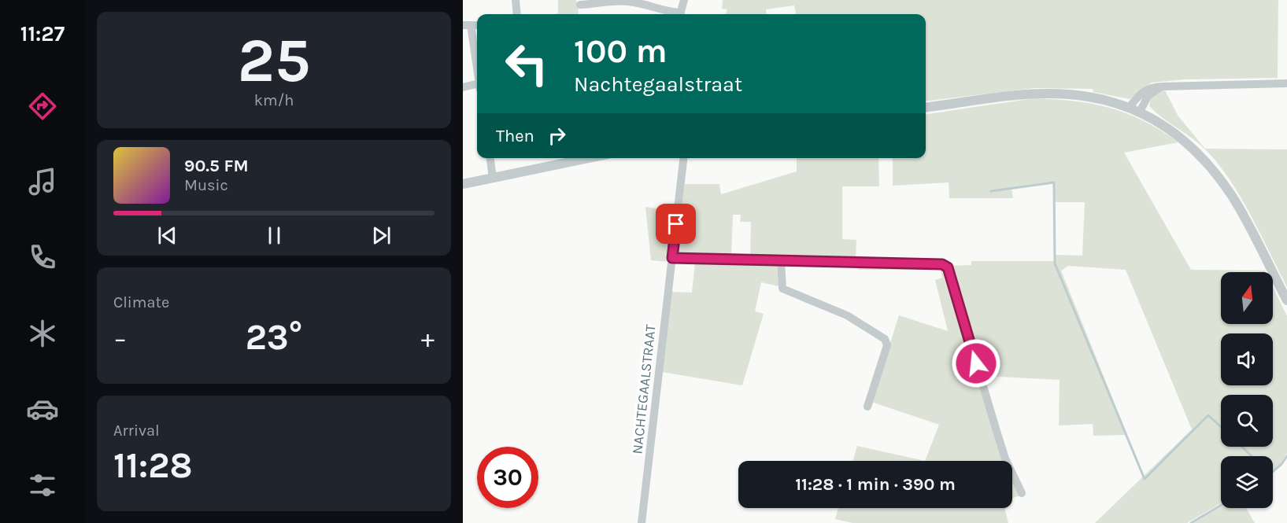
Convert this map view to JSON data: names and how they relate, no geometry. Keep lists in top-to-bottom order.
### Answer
{
  "streets": {
    "street": ["NACHTEGAALSTRAAT"]
  },
  "north": "top",
  "page": {
    "tabs": "11:27",
    "tile": [
      ["25", "km/h"],
      "Climate",
      ["Arrival", "11:28"]
    ],
    "turn": ["100 m", "Nachtegaalstraat"],
    "then": "Then",
    "song": ["90.5 FM", "Music"],
    "heat": ["−", "23°", "+"],
    "limit": "30",
    "trip": "11:28 · 1 min · 390 m"
  }
}
